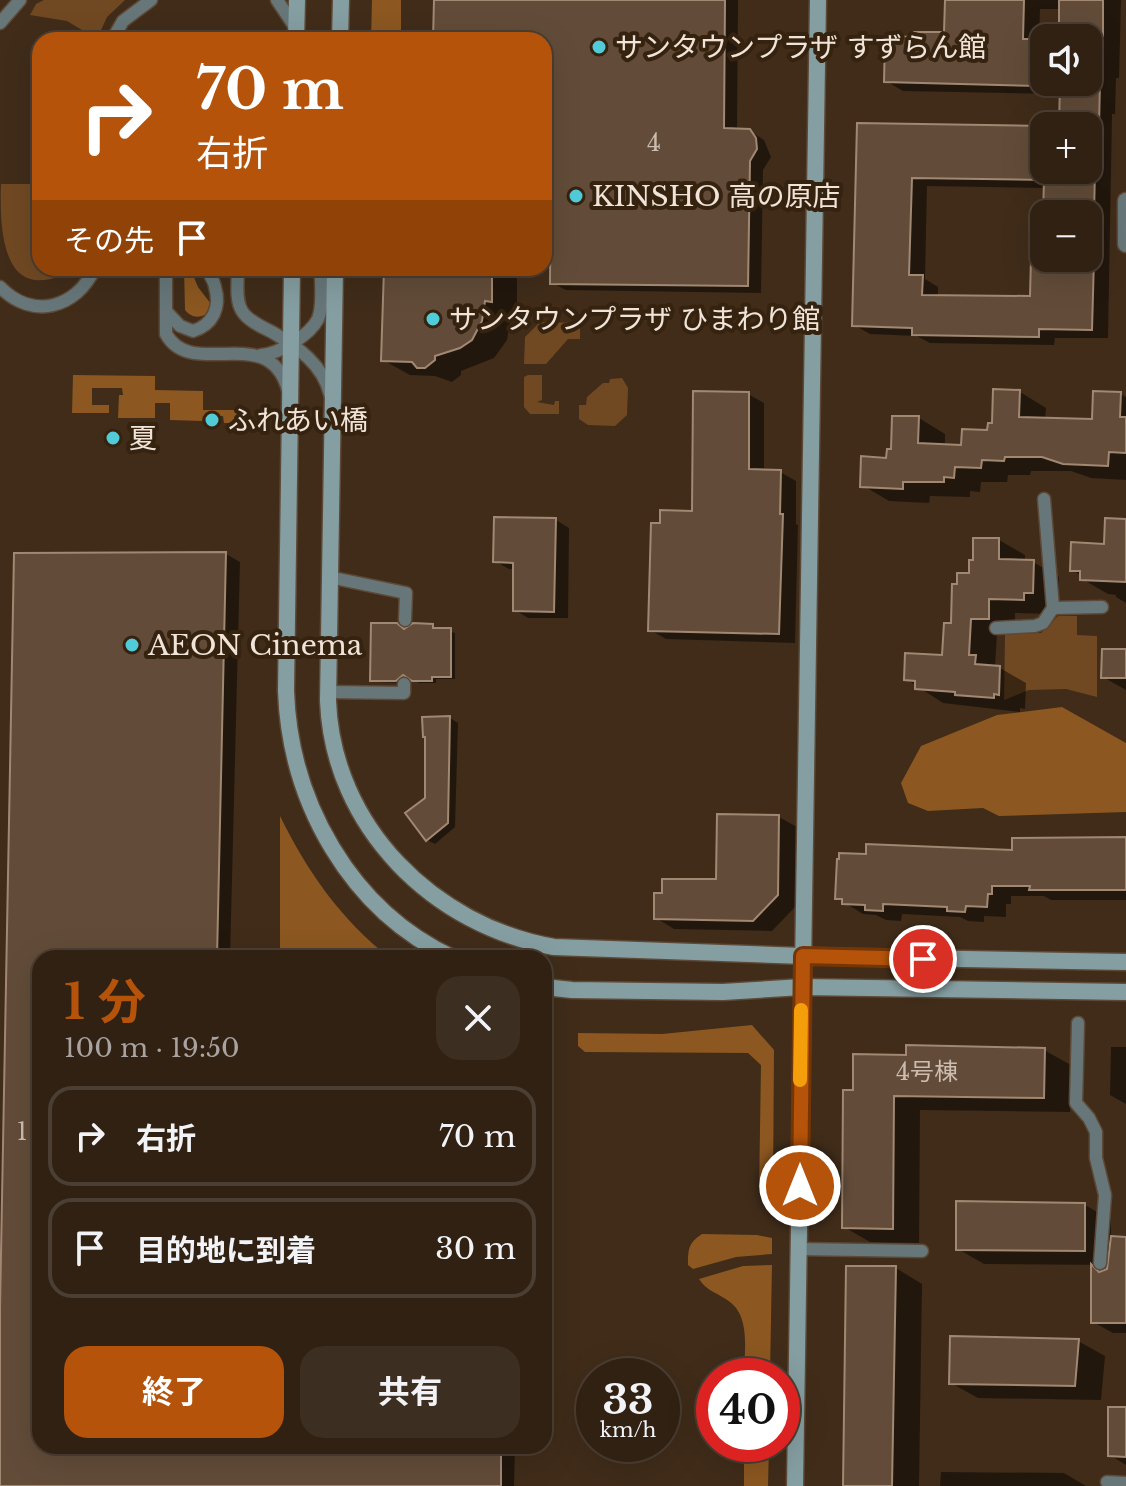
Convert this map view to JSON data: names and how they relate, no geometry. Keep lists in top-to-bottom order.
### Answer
{
  "places": [
    "サンタウンプラザ すずらん館",
    "KINSHO 高の原店",
    "サンタウンプラザ ひまわり館",
    "ふれあい橋",
    "夏",
    "AEON Cinema"
  ],
  "house_numbers": ["4", "4号棟", "1"],
  "page": {
    "map_buttons": ["+", "−"],
    "turn": ["70 m", "右折"],
    "then": "その先",
    "heading": ["1 分", "100 m · 19:50"],
    "list": [
      {
        "name": "右折",
        "value": "70 m"
      },
      {
        "name": "目的地に到着",
        "value": "30 m"
      }
    ],
    "buttons": ["終了", "共有"],
    "speed": "33 km/h",
    "limit": "40"
  }
}
